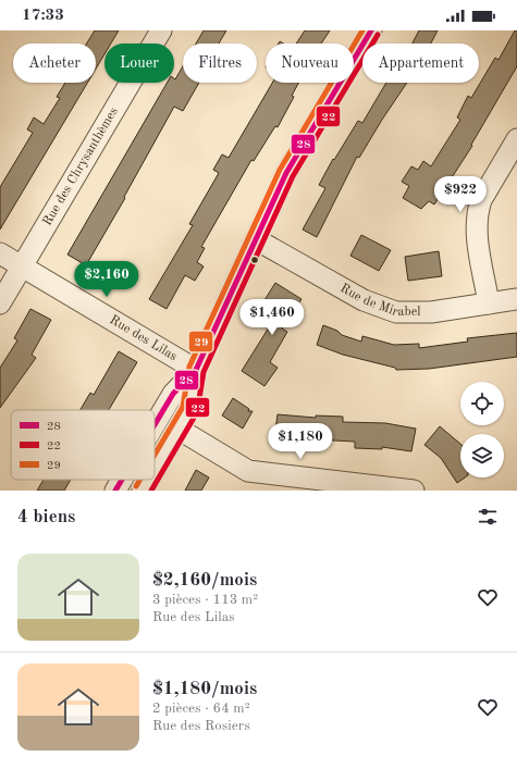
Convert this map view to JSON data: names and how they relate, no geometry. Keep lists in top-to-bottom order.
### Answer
{
  "streets": {
    "street": ["Rue des Chrysanthèmes", "Rue de Mirabel", "Rue des Lilas"]
  },
  "crossings": [
    ["Rue des Chrysanthèmes", "Rue des Lilas"]
  ],
  "lines": ["transit line 28", "transit line 29", "transit line 22"],
  "legend": ["28", "22", "29"],
  "page": {
    "status": "17:33",
    "chip": [
      "Acheter",
      "Louer",
      "Filtres",
      "Nouveau",
      "Appartement"
    ],
    "price": [
      "$922",
      "$2,160",
      "$1,460",
      "$1,180"
    ],
    "heading": "4 biens",
    "list": [
      {
        "name": "$2,160/mois",
        "note": "3 pièces · 113 m² · Rue des Lilas"
      },
      {
        "name": "$1,180/mois",
        "note": "2 pièces · 64 m² · Rue des Rosiers"
      }
    ]
  }
}
